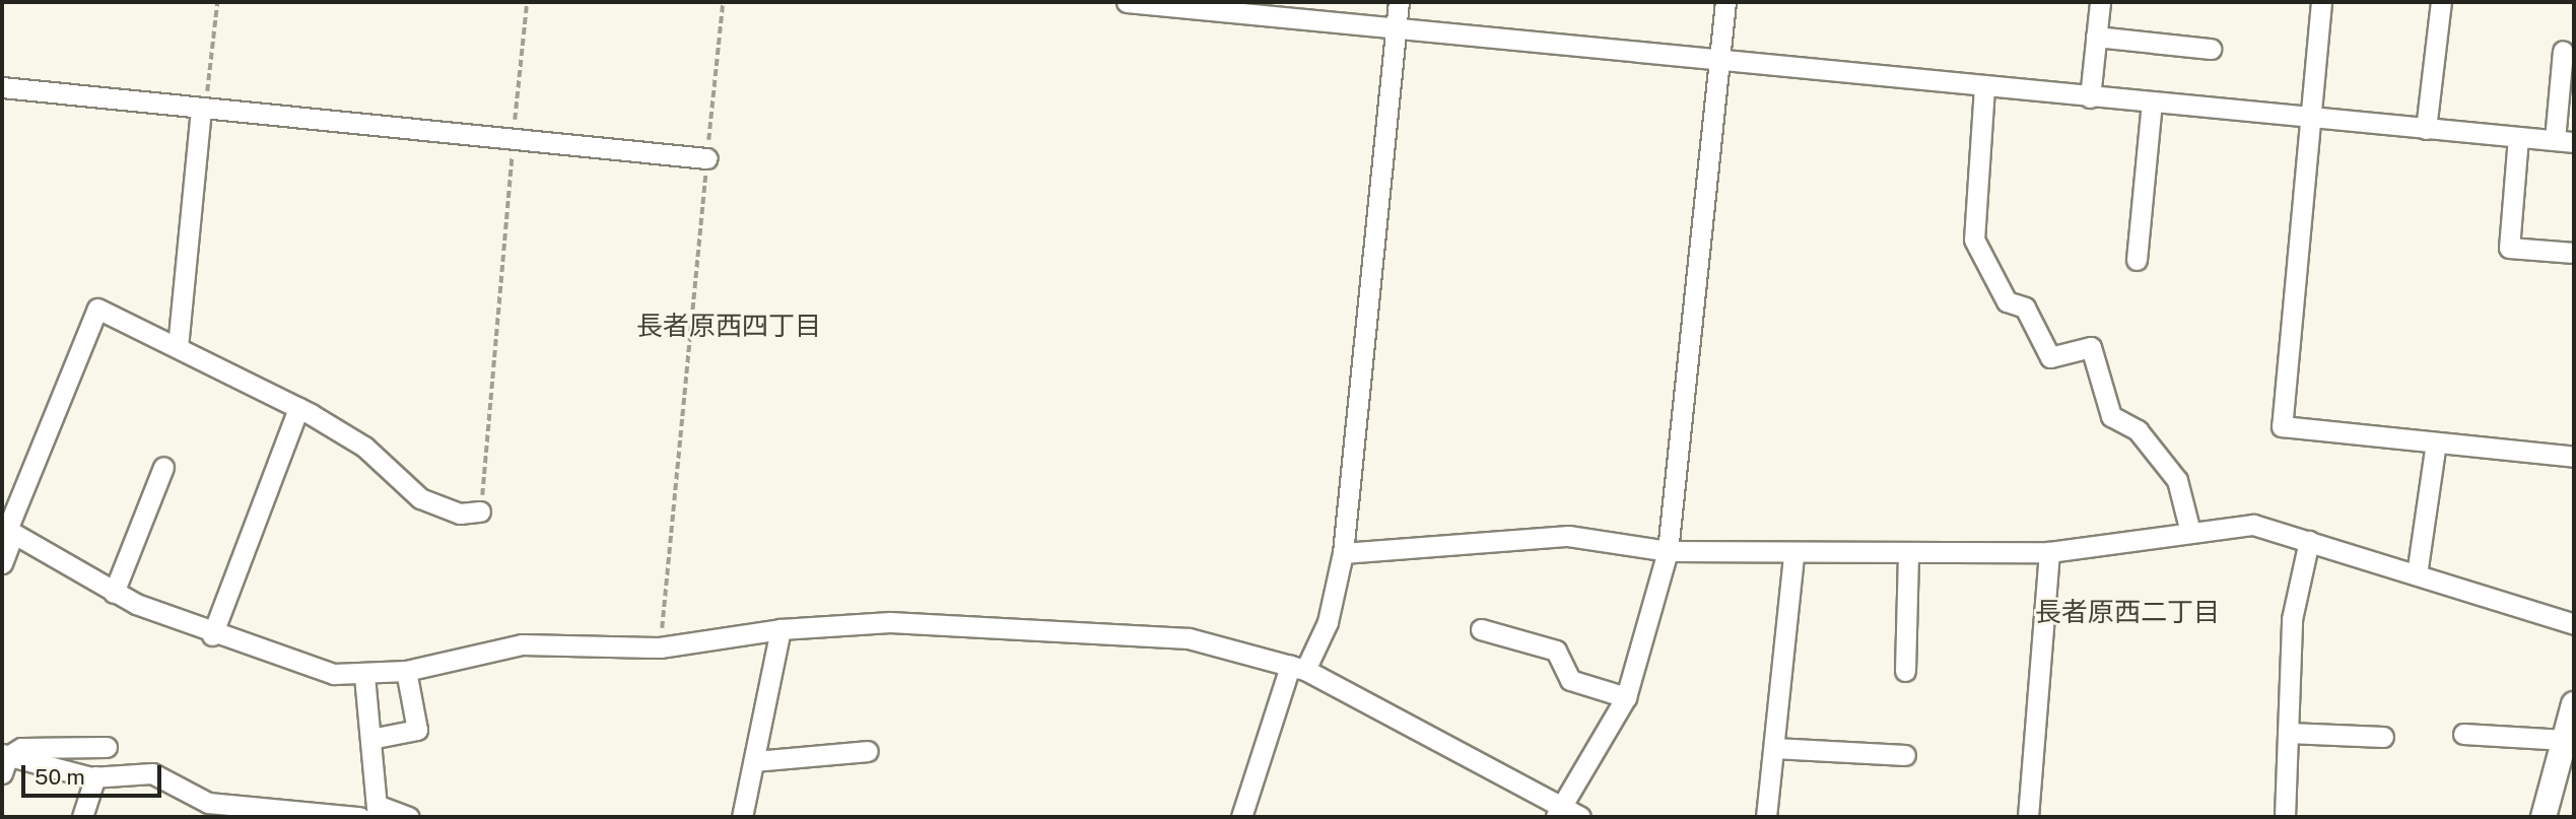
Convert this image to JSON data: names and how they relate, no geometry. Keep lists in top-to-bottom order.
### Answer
{
  "districts": ["長者原西四丁目", "長者原西二丁目"],
  "scale_bar": "50 m"
}
